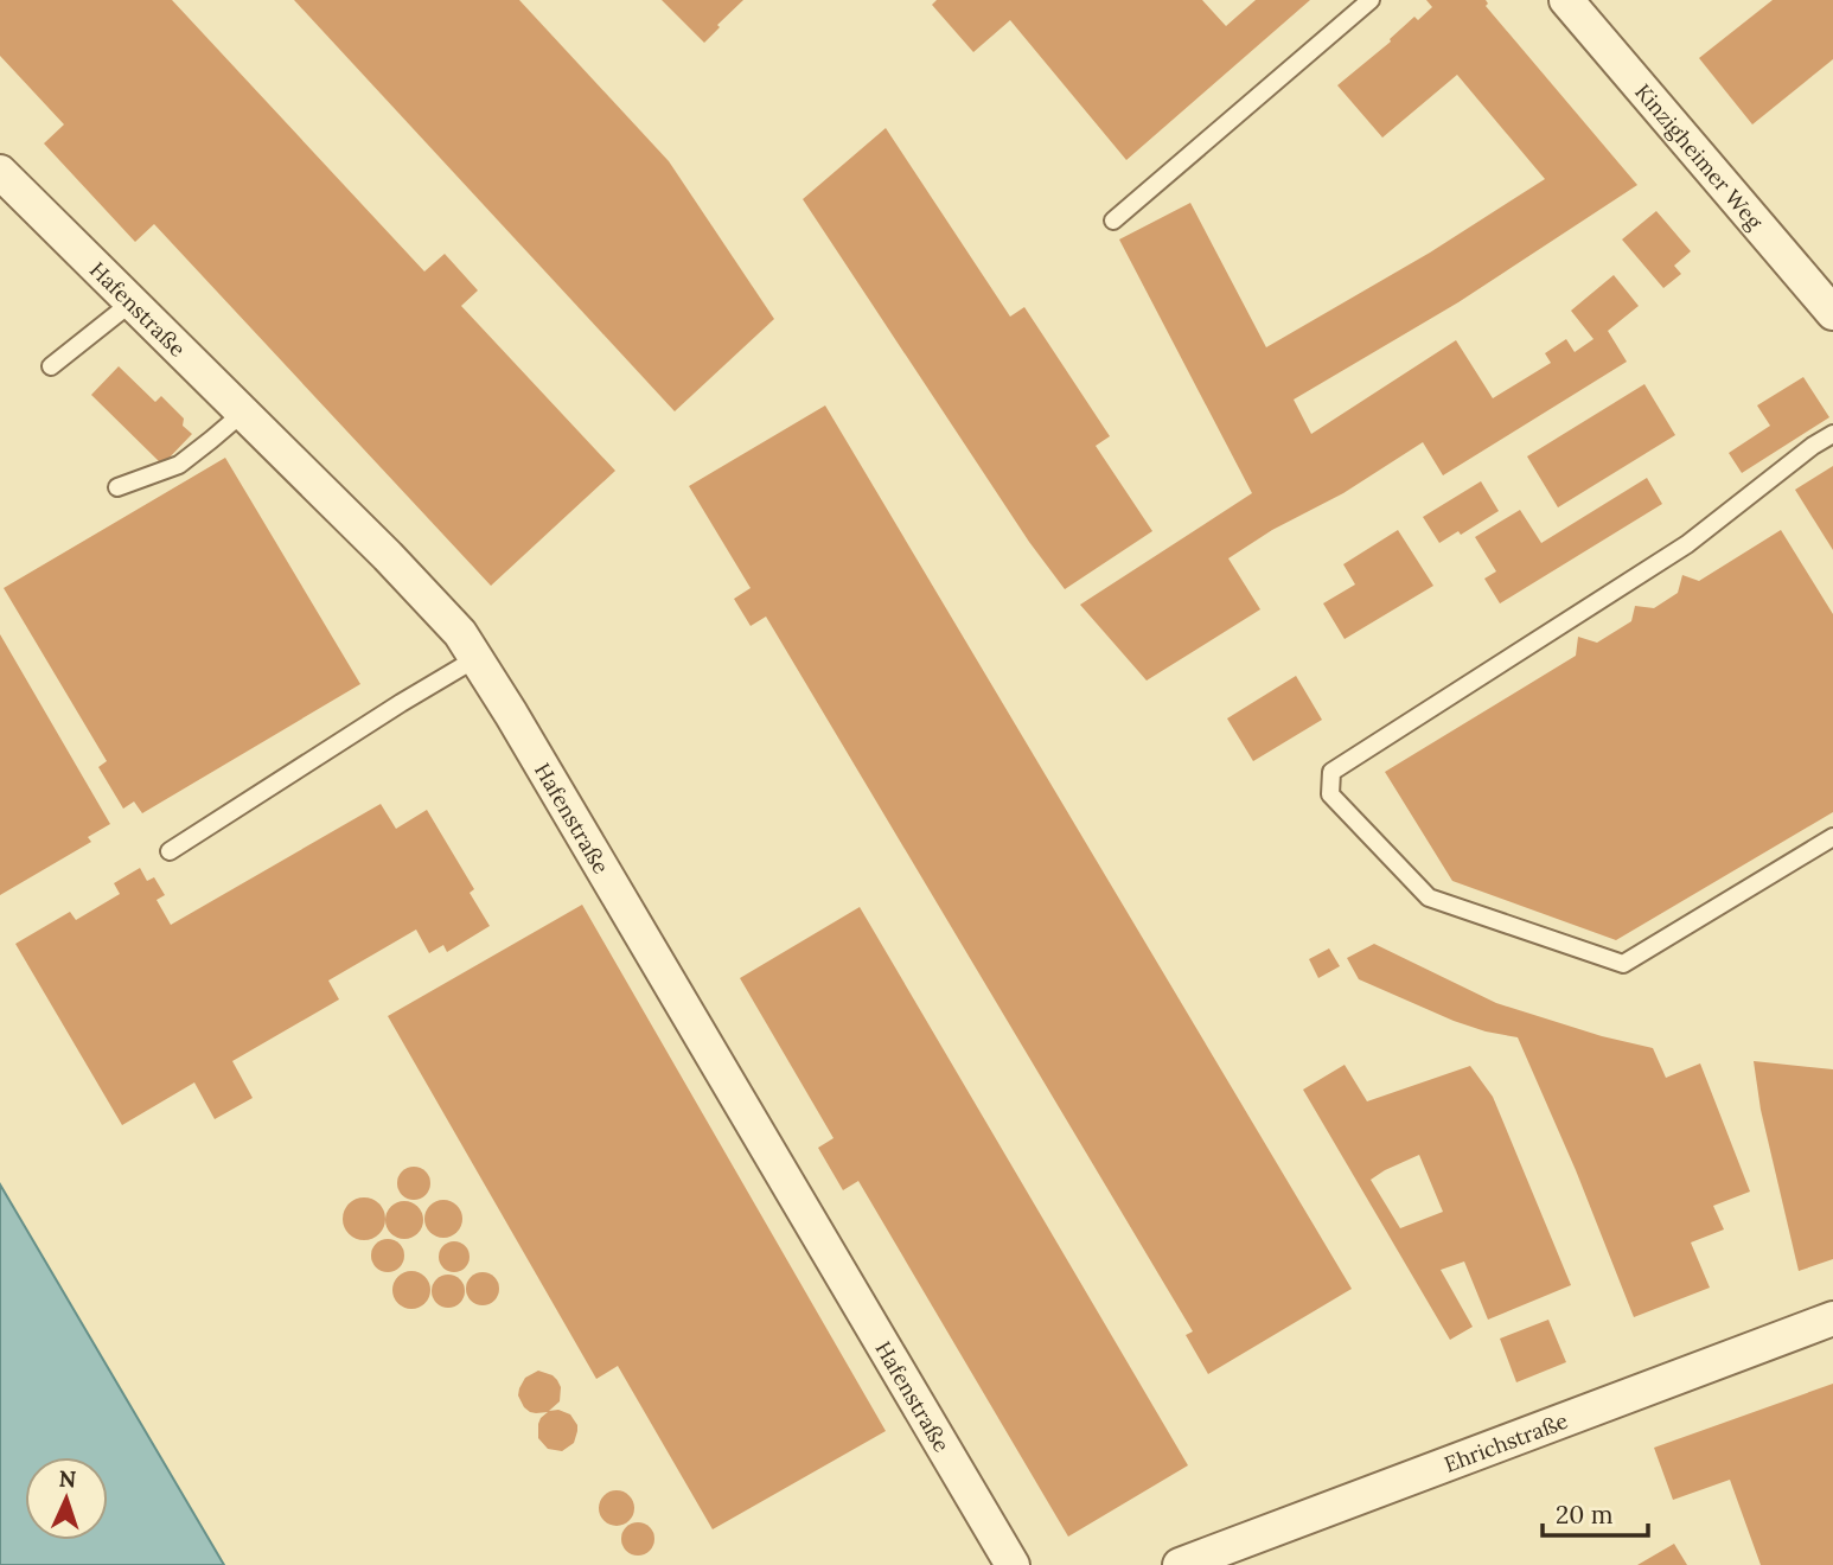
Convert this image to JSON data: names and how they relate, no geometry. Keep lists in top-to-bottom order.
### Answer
{
  "streets": {
    "street": ["Kinzigheimer Weg", "Hafenstraße", "Ehrichstraße"]
  },
  "scale_bar": "20 m",
  "north": "top"
}
